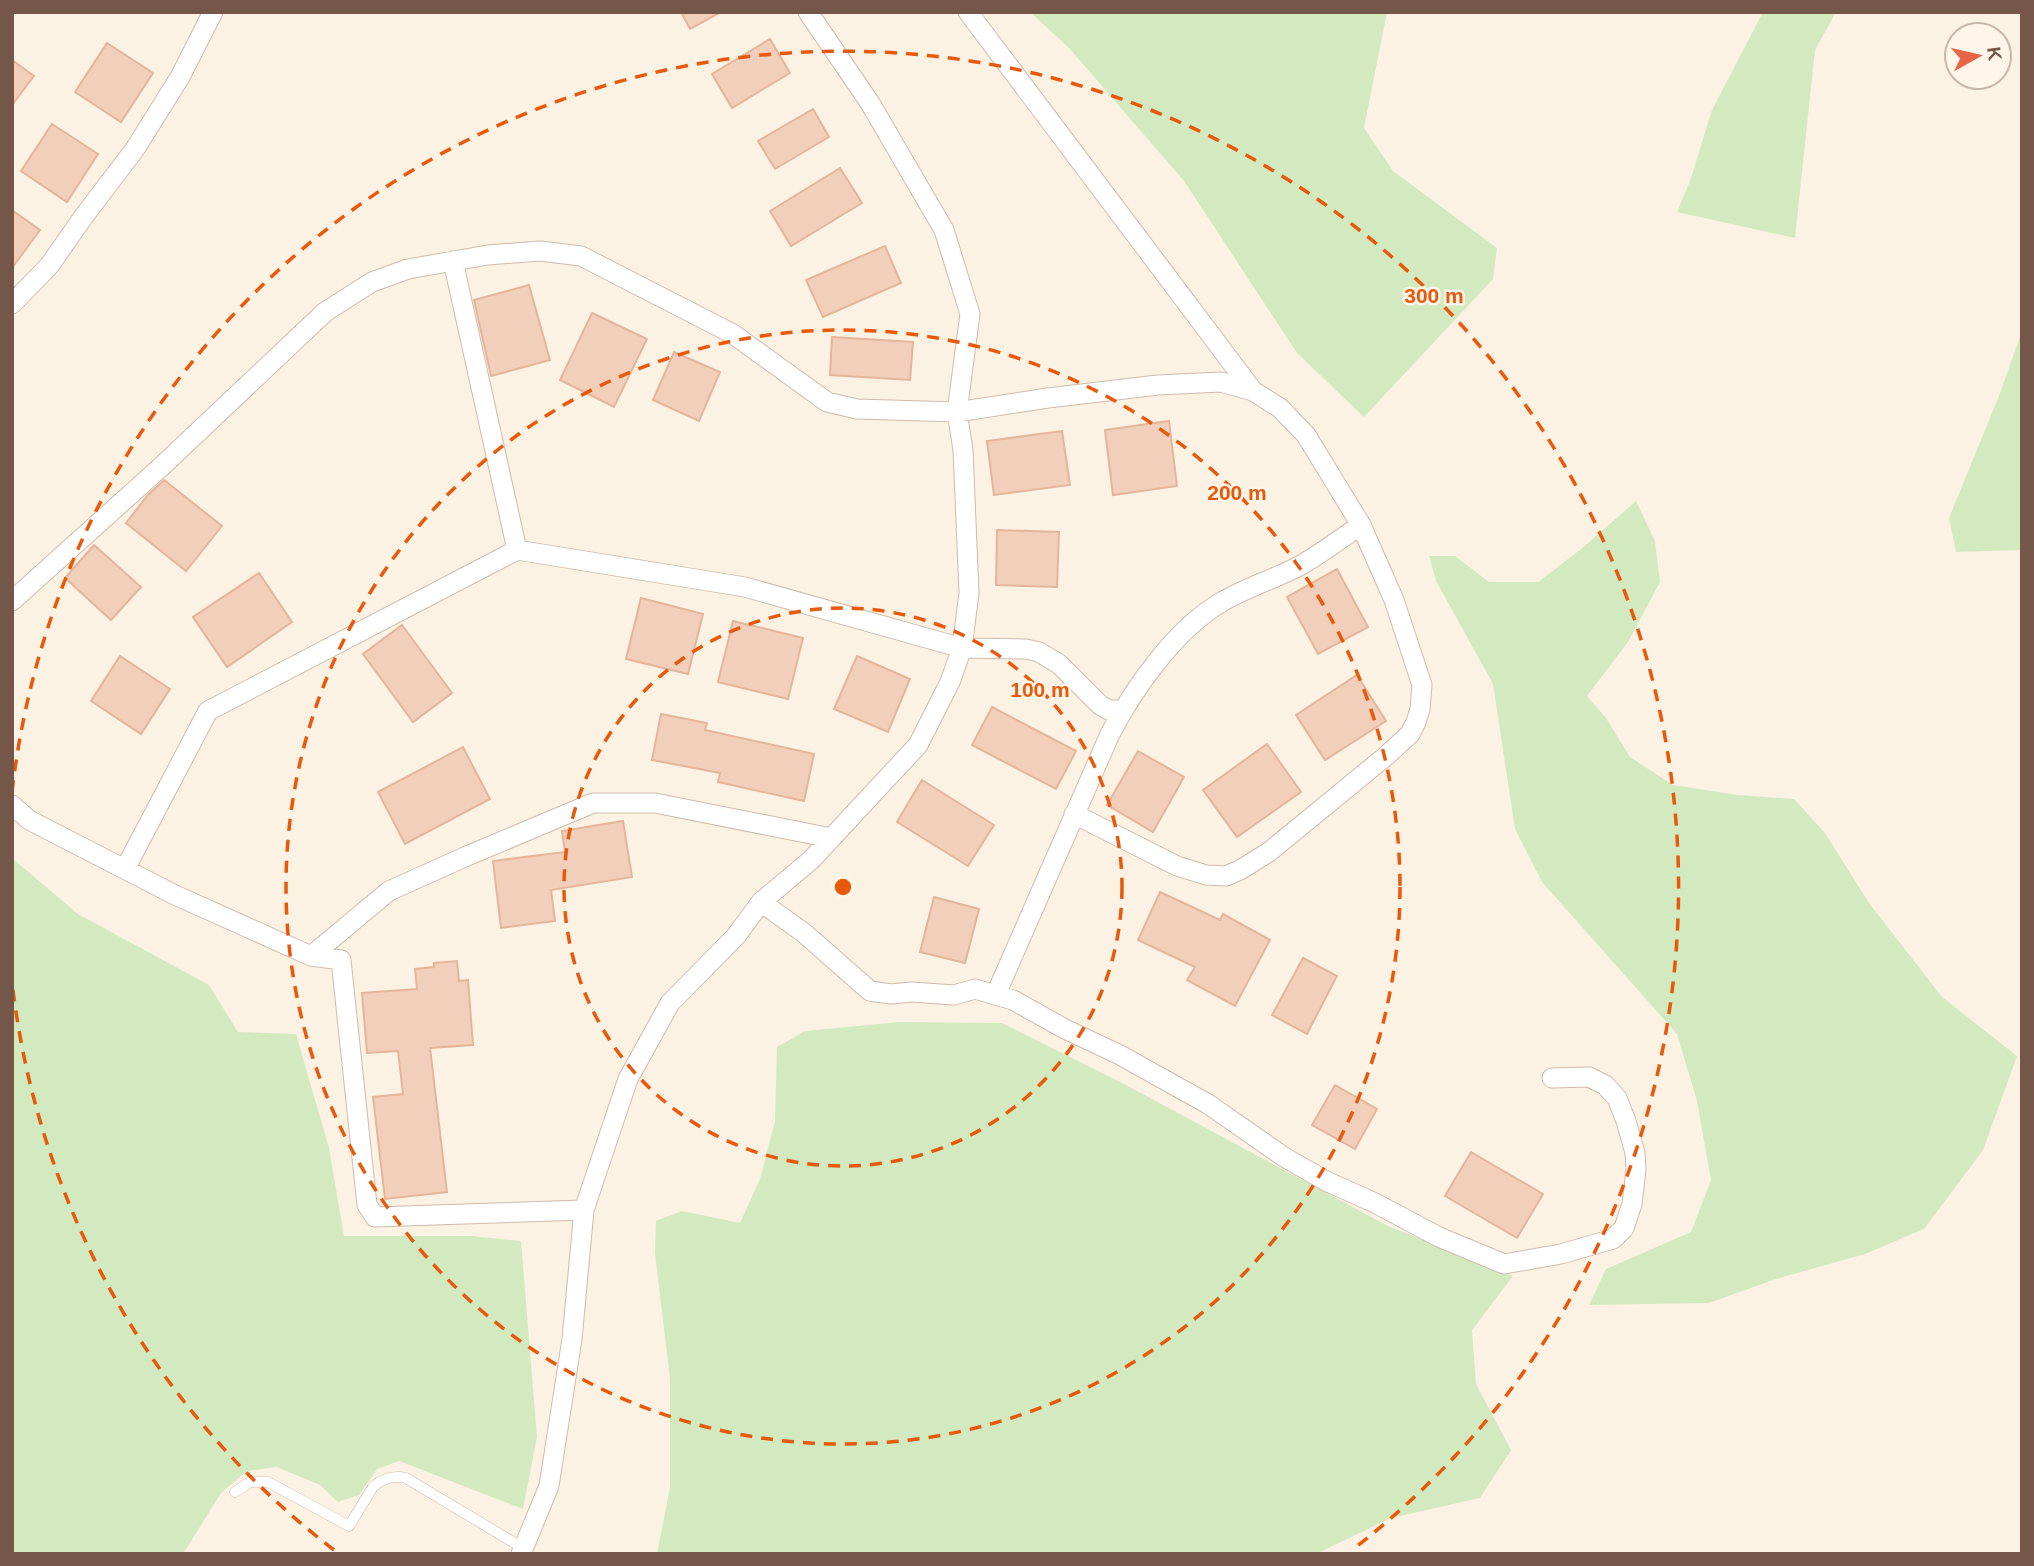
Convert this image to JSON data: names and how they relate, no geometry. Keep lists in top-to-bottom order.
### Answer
{
  "north": "right",
  "rings": ["300 m", "200 m", "100 m"]
}
